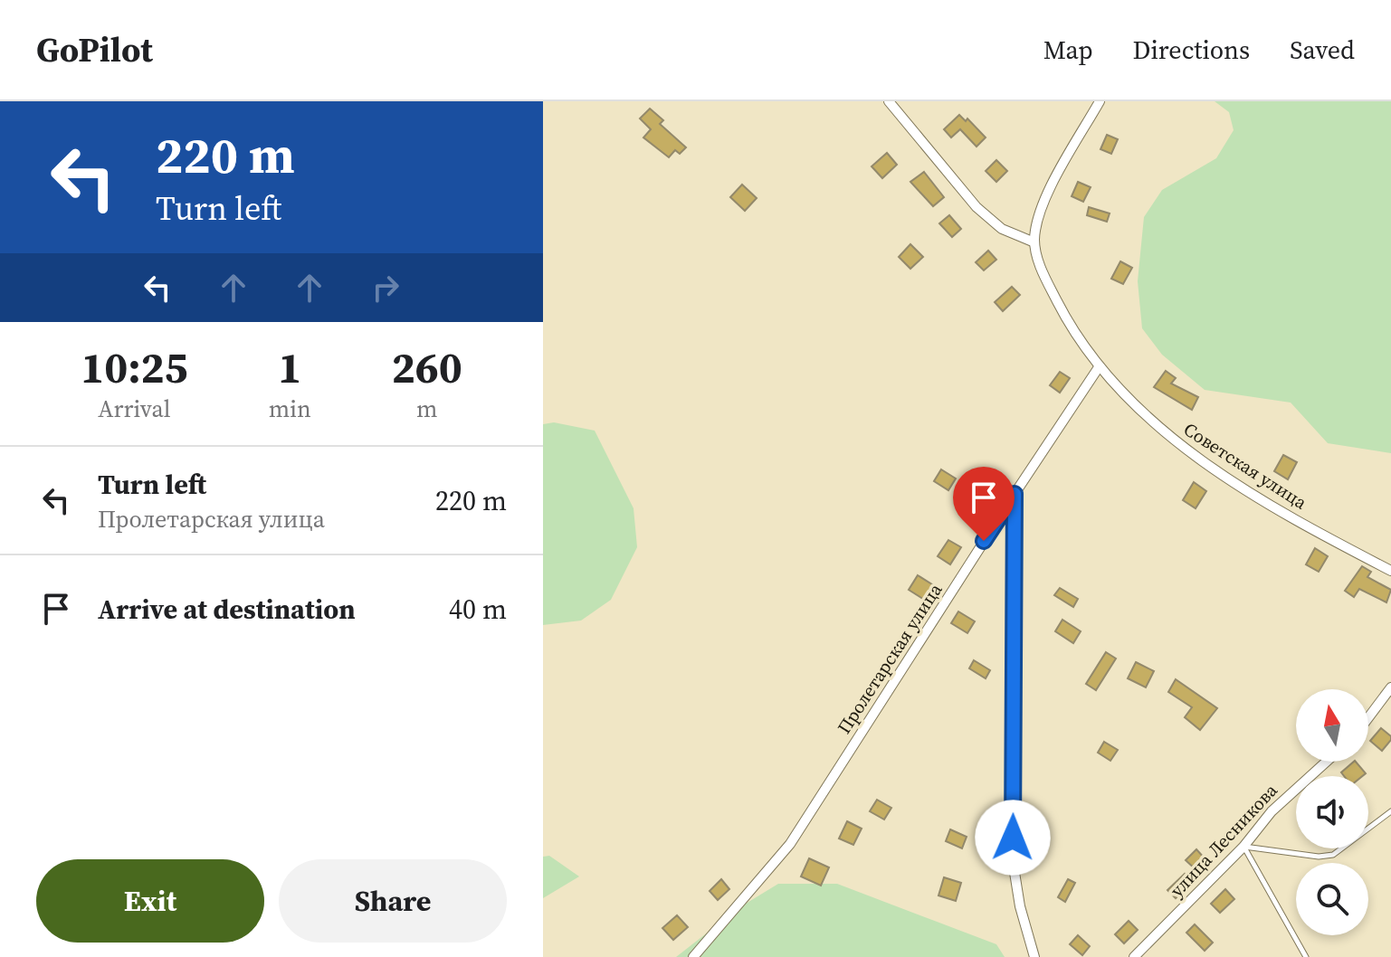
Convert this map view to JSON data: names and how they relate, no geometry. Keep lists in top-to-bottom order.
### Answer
{
  "streets": {
    "street": ["Советская улица", "Пролетарская улица", "улица Лесникова"]
  },
  "crossings": [
    ["Советская улица", "Пролетарская улица"]
  ],
  "north": "top",
  "page": {
    "header": "GoPilot",
    "nav": ["Map", "Directions", "Saved"],
    "turn": ["220 m", "Turn left"],
    "eta": [
      "10:25",
      "Arrival",
      "1",
      "min",
      "260",
      "m"
    ],
    "list": [
      {
        "name": "Turn left",
        "note": "Пролетарская улица",
        "value": "220 m"
      },
      {
        "name": "Arrive at destination",
        "value": "40 m"
      }
    ],
    "buttons": ["Exit", "Share"]
  }
}
